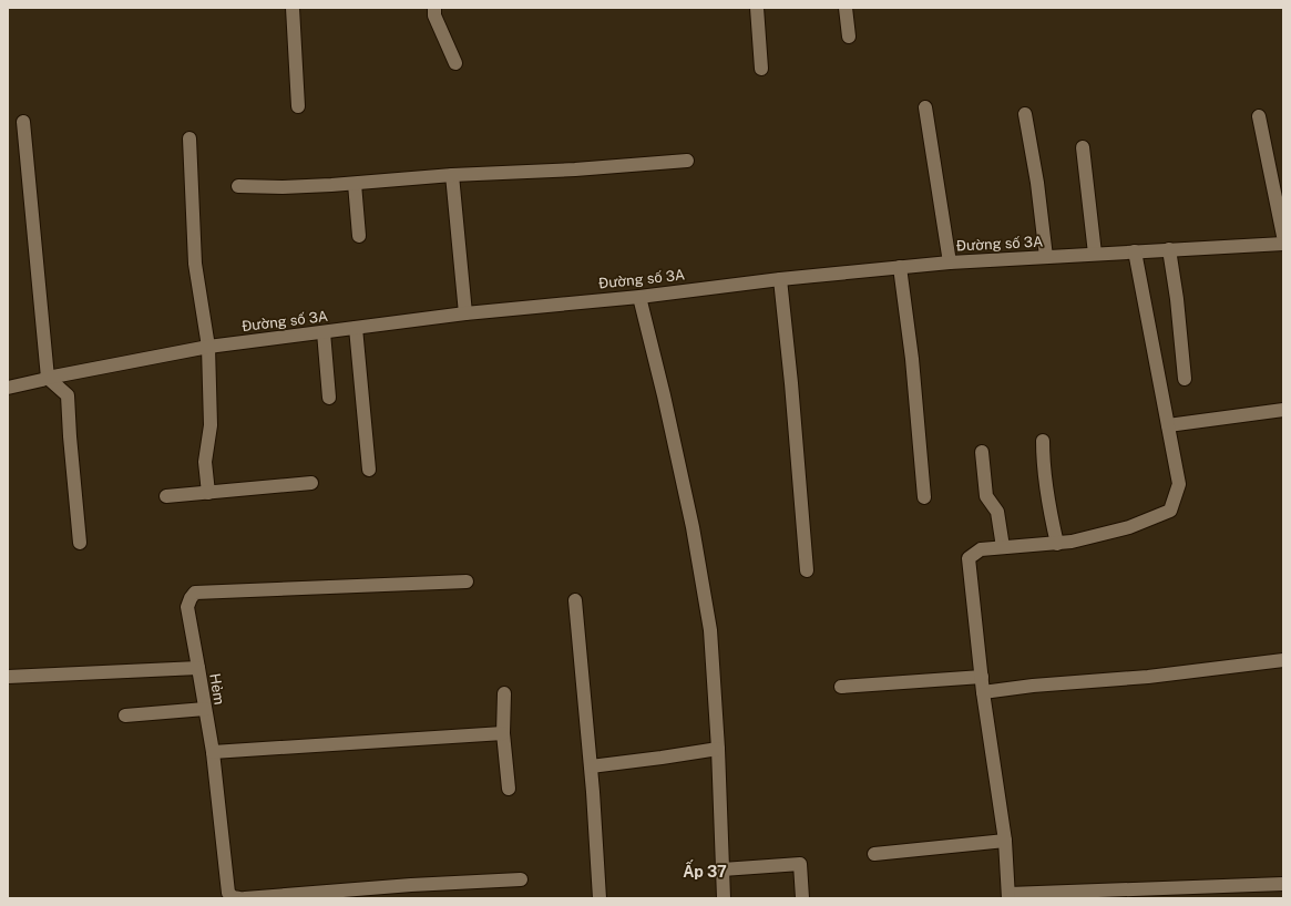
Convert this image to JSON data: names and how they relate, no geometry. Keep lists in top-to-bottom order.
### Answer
{
  "streets": {
    "street": ["Đường số 3A", "Hẻm"]
  },
  "districts": ["Ấp 37"]
}
